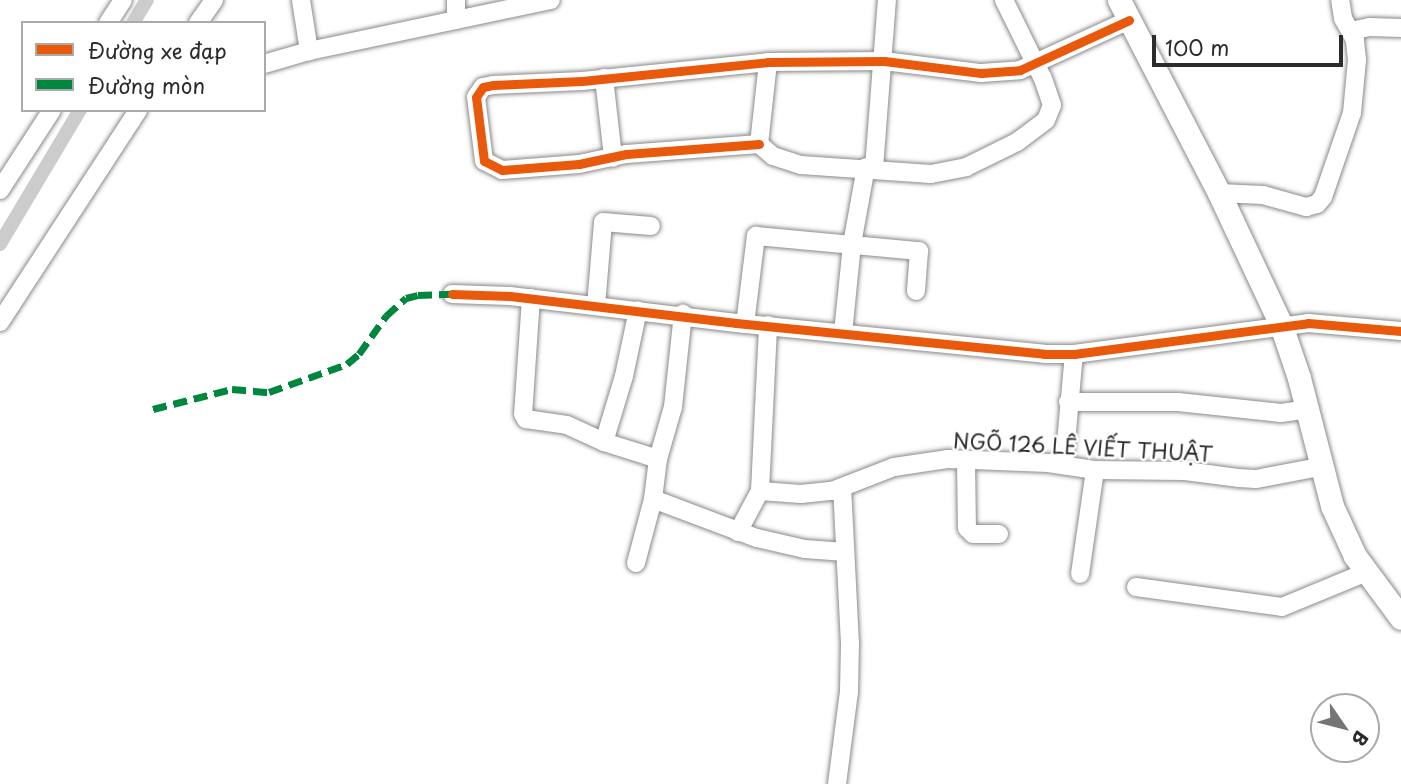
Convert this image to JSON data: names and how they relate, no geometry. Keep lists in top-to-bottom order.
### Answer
{
  "streets": {
    "street": ["NGÕ 126 LÊ VIẾT THUẬT"]
  },
  "legend": ["Đường xe đạp", "Đường mòn"],
  "scale_bar": "100 m",
  "north": "bottom right"
}
